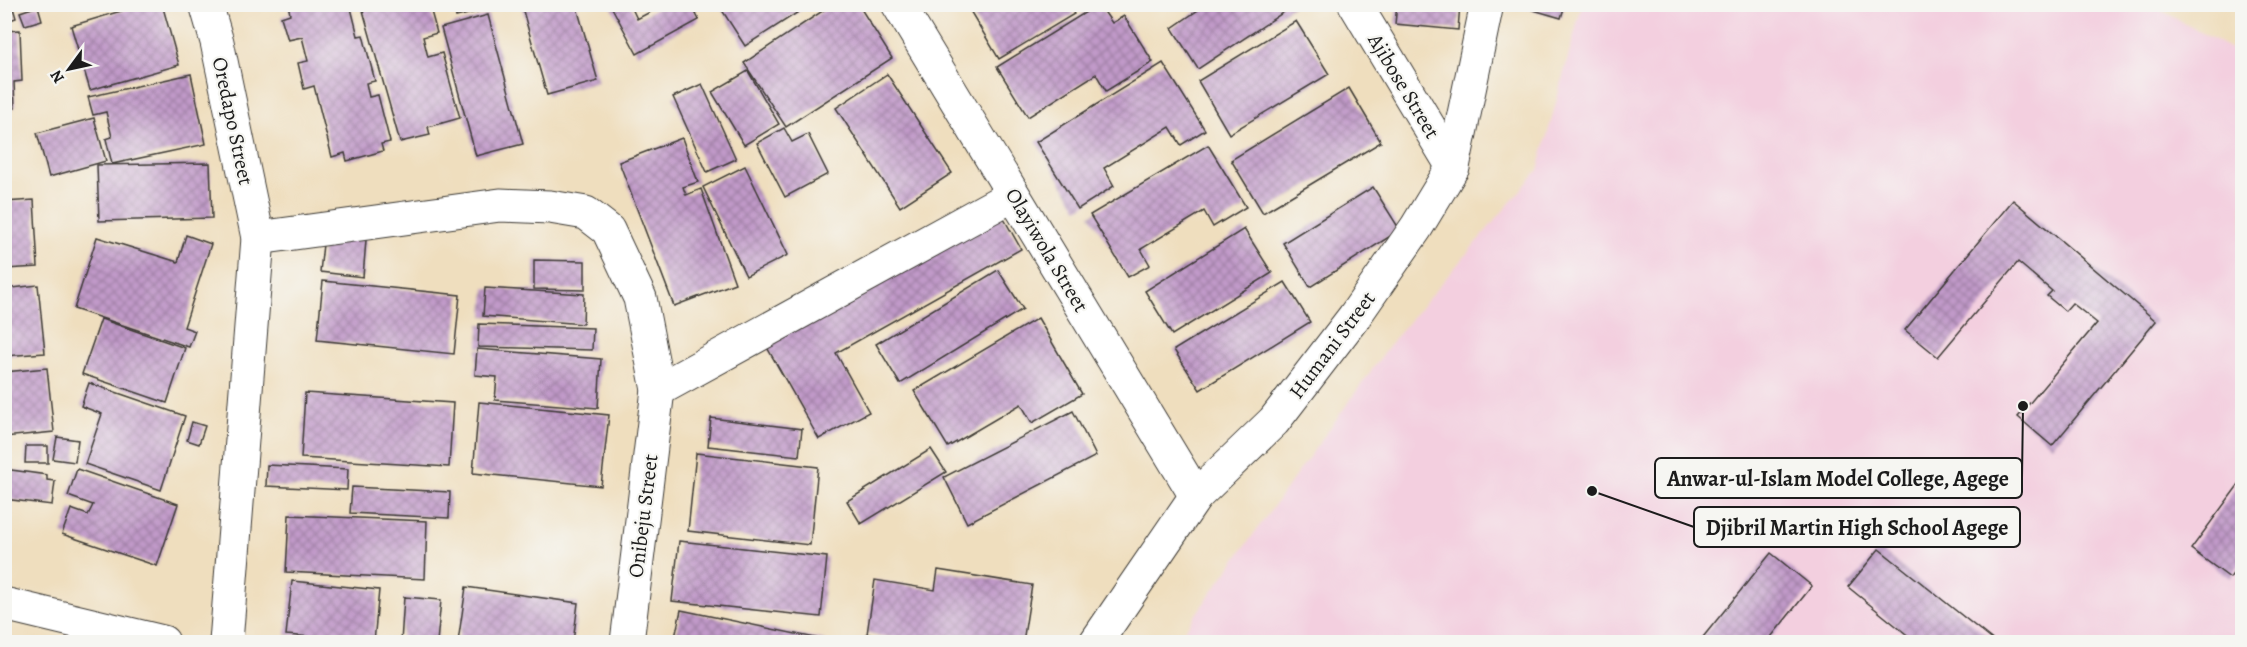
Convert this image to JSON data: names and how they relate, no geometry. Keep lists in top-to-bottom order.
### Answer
{
  "streets": {
    "street": [
      "Ajibose Street",
      "Oredapo Street",
      "Olayiwola Street",
      "Humani Street",
      "Onibeju Street"
    ]
  },
  "crossings": [
    ["Ajibose Street", "Humani Street"],
    ["Oredapo Street", "Onibeju Street"],
    ["Olayiwola Street", "Humani Street"]
  ],
  "places": ["Anwar-ul-Islam Model College, Agege", "Djibril Martin High School Agege"],
  "north": "bottom left"
}
